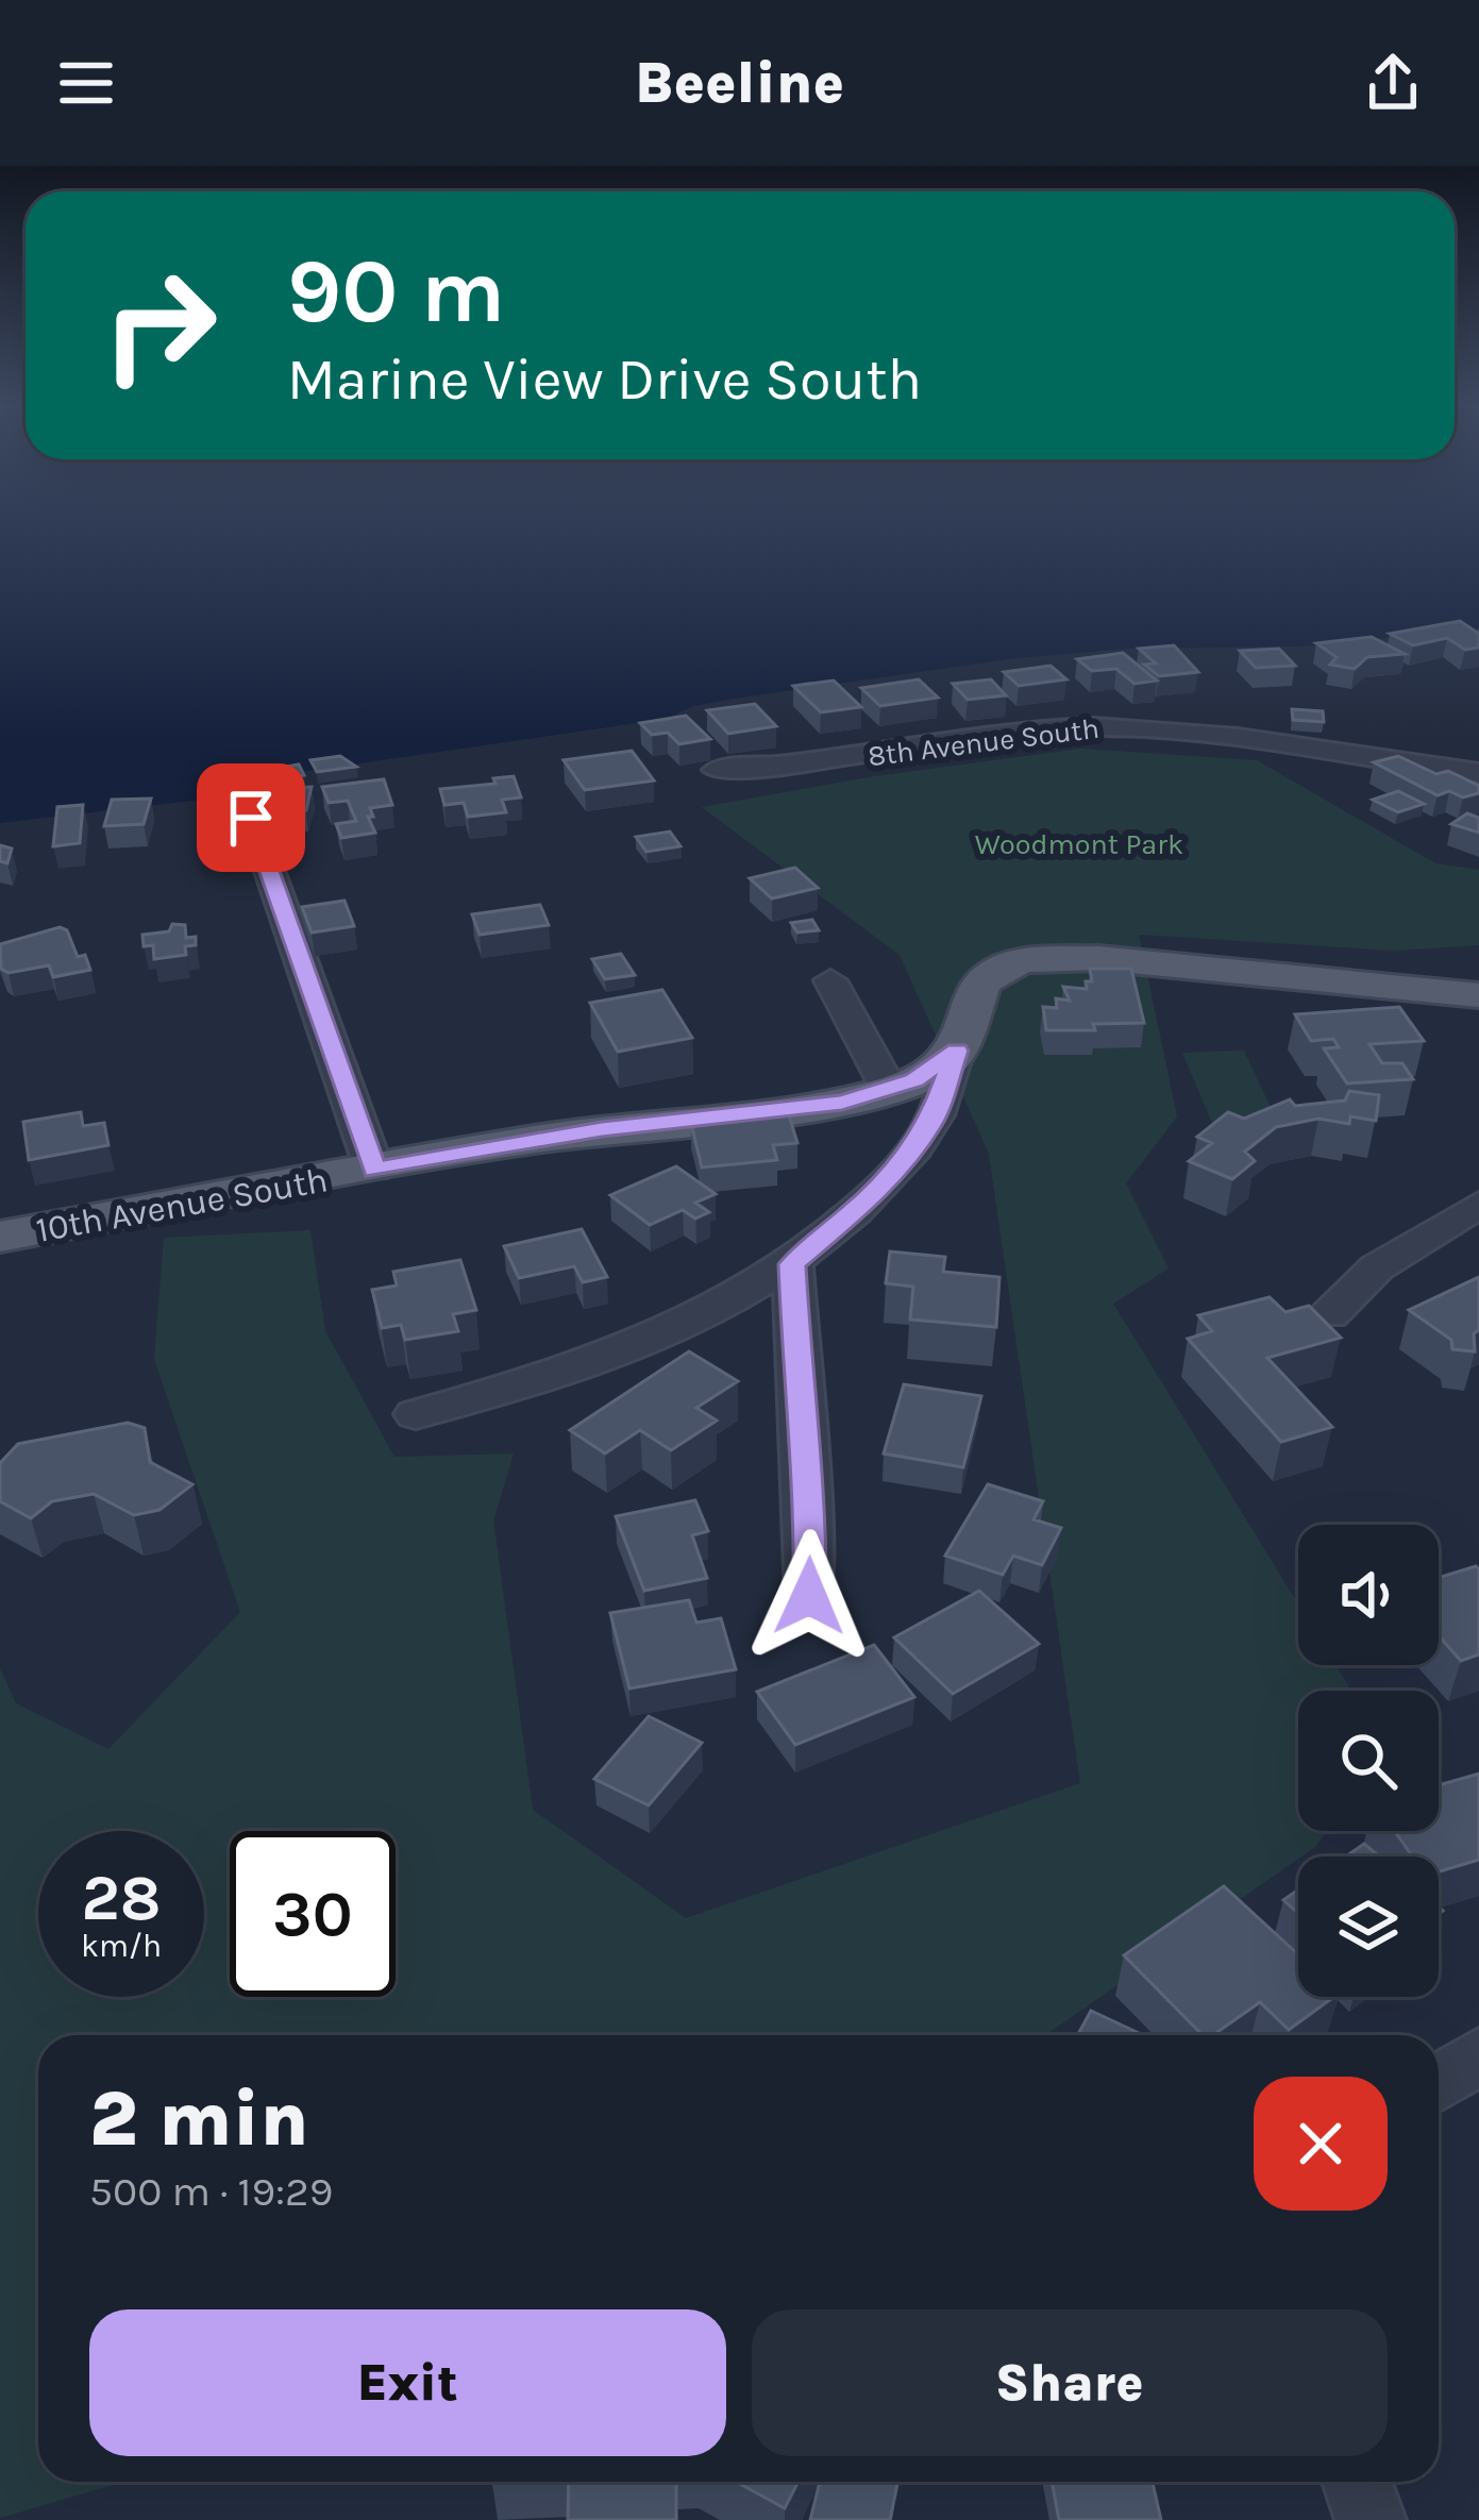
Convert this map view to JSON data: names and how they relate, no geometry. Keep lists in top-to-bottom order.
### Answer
{
  "streets": {
    "main road": ["10th Avenue South"],
    "street": ["8th Avenue South"]
  },
  "parks": ["Woodmont Park"],
  "page": {
    "header": "Beeline",
    "turn": ["90 m", "Marine View Drive South"],
    "speed": "28 km/h",
    "limit": "30",
    "heading": ["2 min", "500 m · 19:29"],
    "buttons": ["Exit", "Share"]
  }
}
